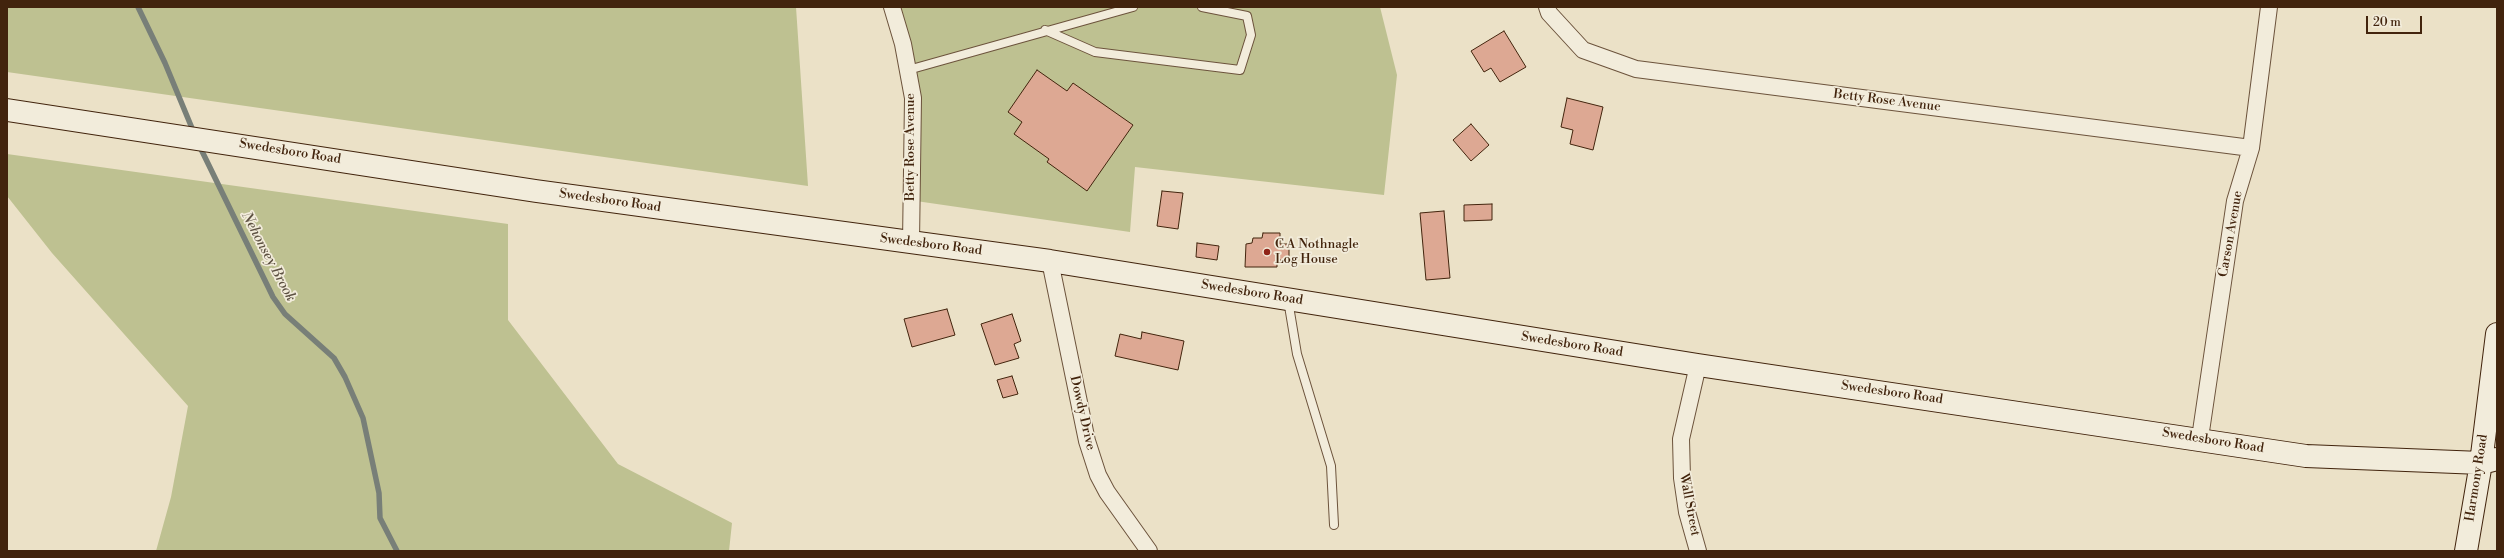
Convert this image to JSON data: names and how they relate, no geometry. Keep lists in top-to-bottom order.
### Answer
{
  "streets": {
    "main road": ["Swedesboro Road", "Harmony Road"],
    "street": [
      "Betty Rose Avenue",
      "Carson Avenue",
      "Dowdy Drive",
      "Wall Street"
    ]
  },
  "crossings": [
    ["Betty Rose Avenue", "Swedesboro Road"],
    ["Betty Rose Avenue", "Carson Avenue"],
    ["Swedesboro Road", "Carson Avenue"],
    ["Swedesboro Road", "Dowdy Drive"],
    ["Swedesboro Road", "Harmony Road"],
    ["Swedesboro Road", "Wall Street"]
  ],
  "water": ["Nehonsey Brook"],
  "places": ["C A Nothnagle Log House"],
  "scale_bar": "20 m"
}
